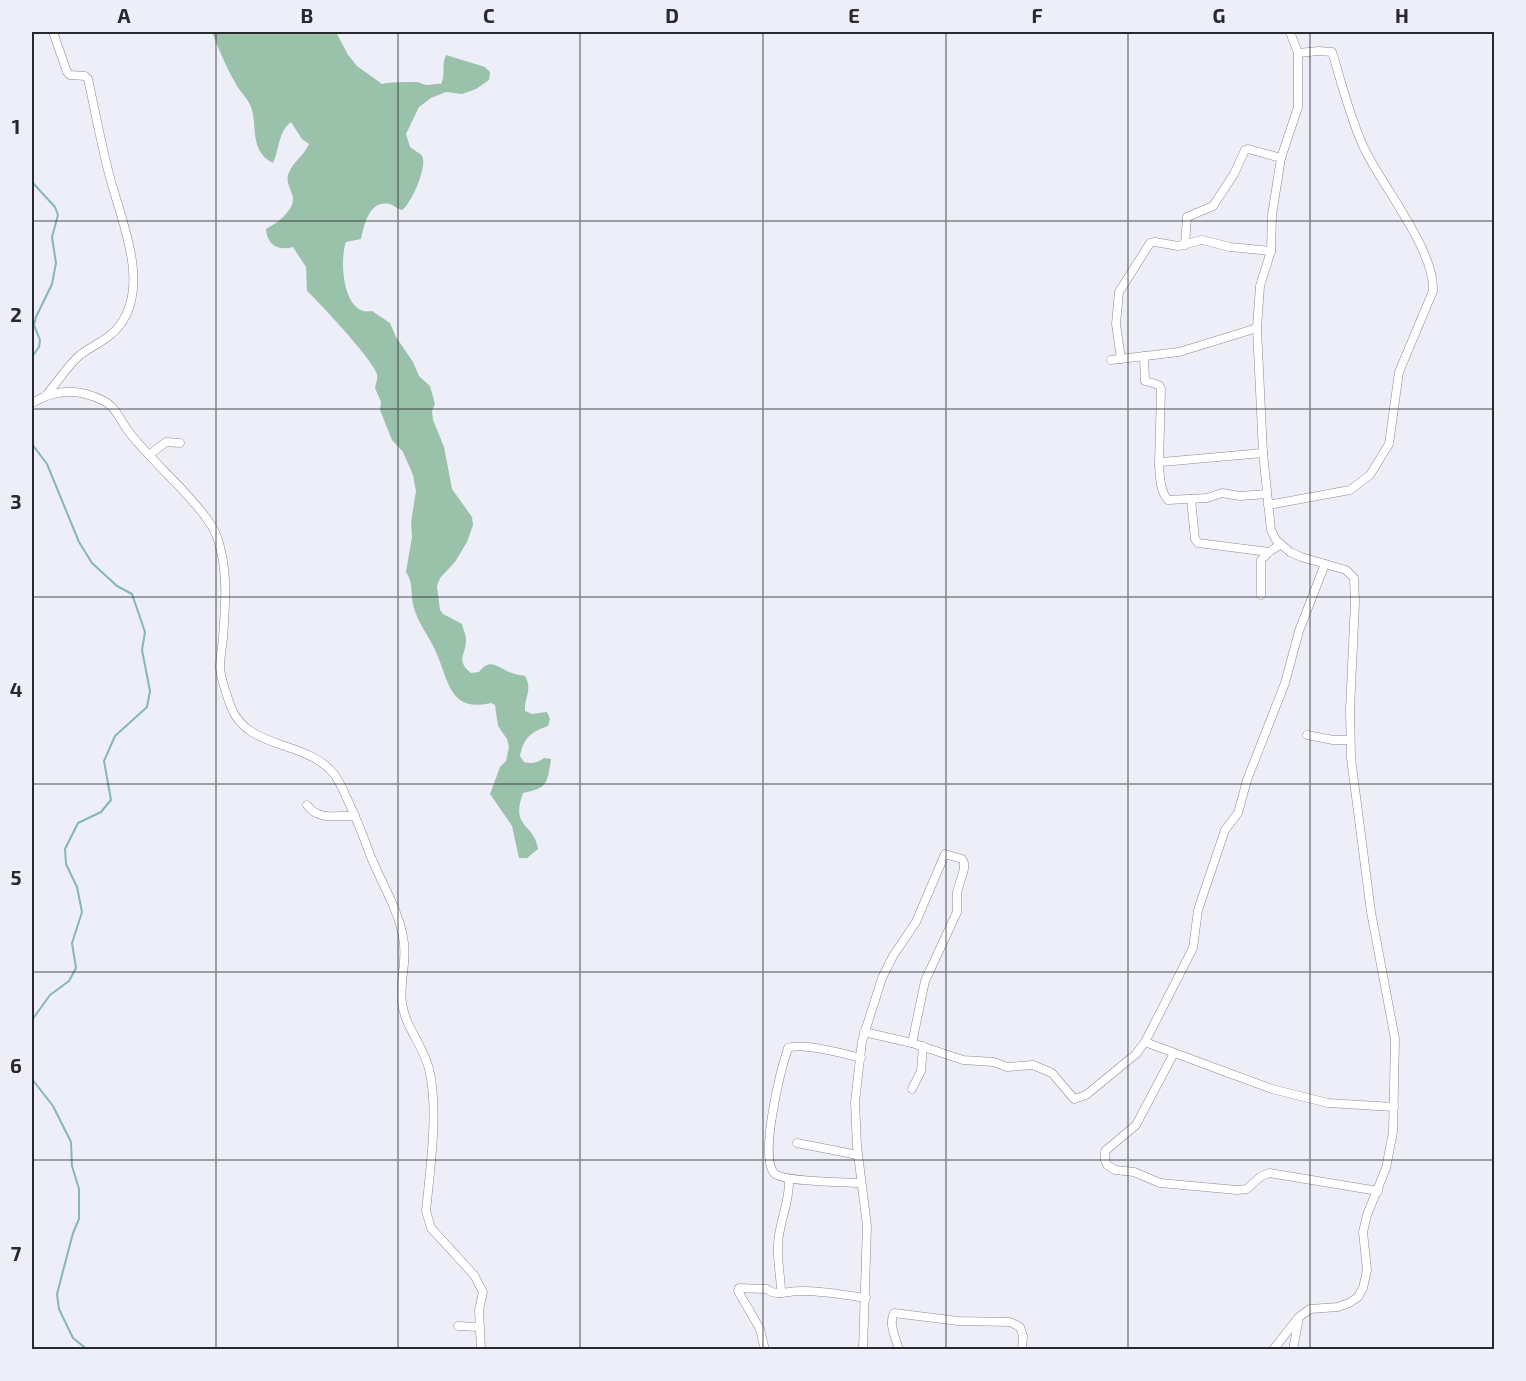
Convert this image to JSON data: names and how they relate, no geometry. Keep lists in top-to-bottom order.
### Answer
{
  "grid": {
    "columns": [
      "A",
      "B",
      "C",
      "D",
      "E",
      "F",
      "G",
      "H"
    ],
    "rows": [
      "1",
      "2",
      "3",
      "4",
      "5",
      "6",
      "7"
    ]
  }
}
